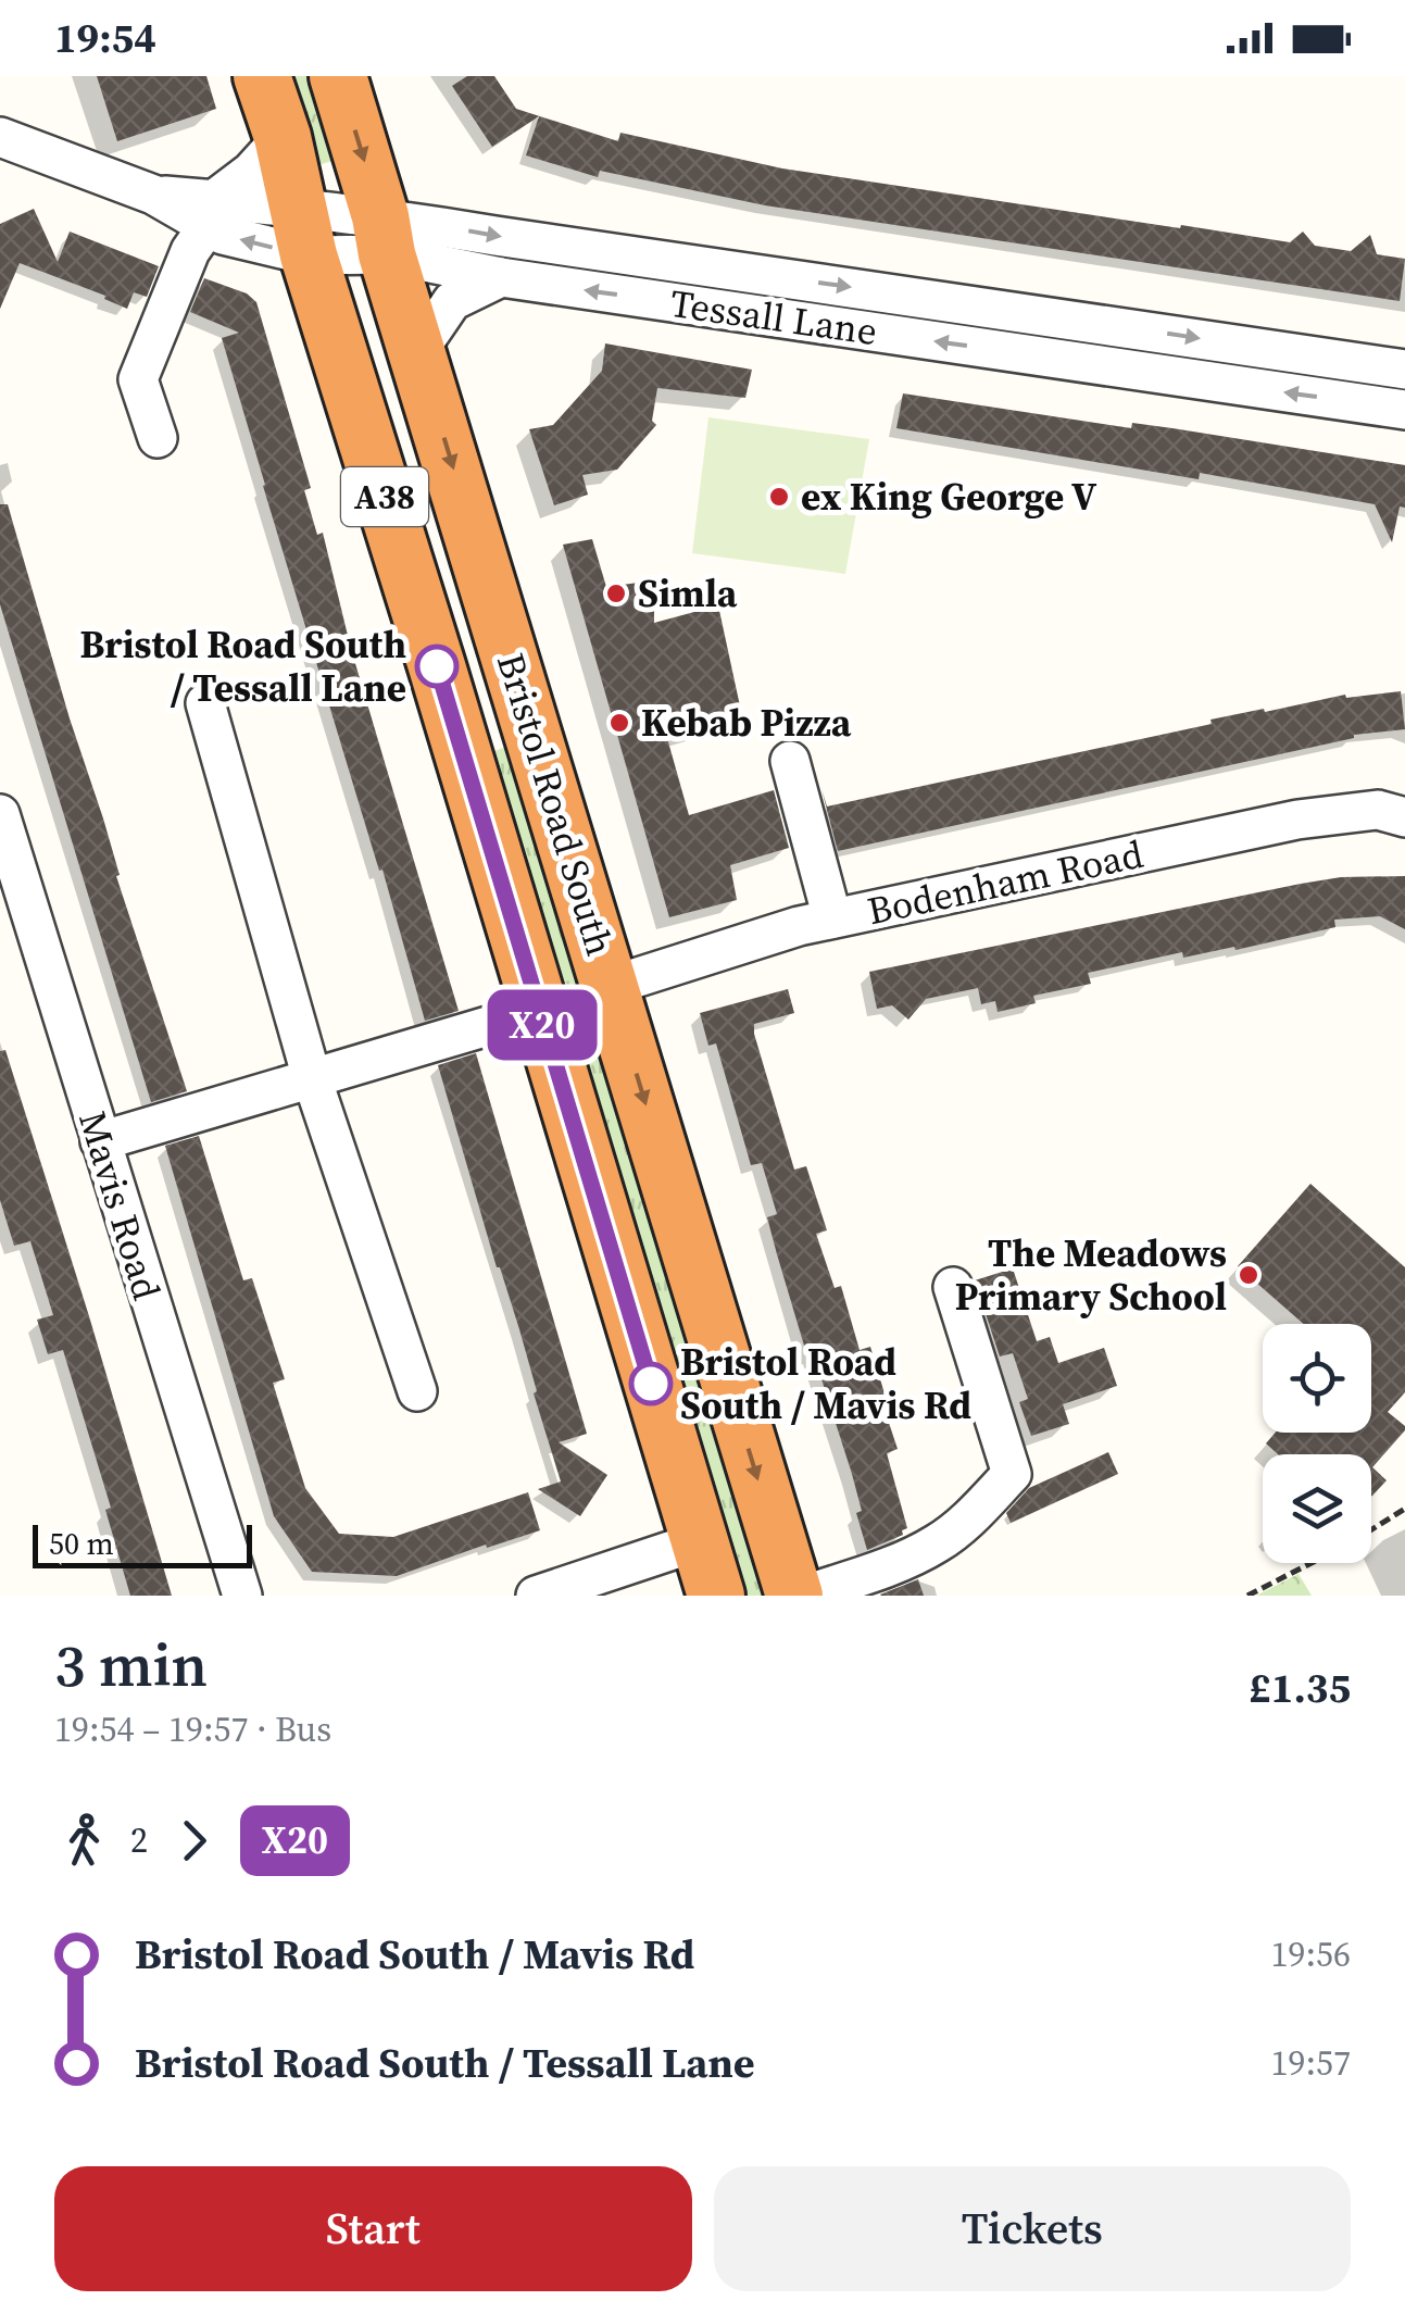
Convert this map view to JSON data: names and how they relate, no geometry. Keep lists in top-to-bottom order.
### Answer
{
  "streets": {
    "highway": ["A38", "Bristol Road South"],
    "street": ["Tessall Lane", "Bodenham Road", "Mavis Road"]
  },
  "crossings": [
    ["Tessall Lane", "Bristol Road South"],
    ["Bristol Road South", "Bodenham Road"]
  ],
  "places": [
    "ex King George V",
    "Simla",
    "Bristol Road South / Tessall Lane",
    "Kebab Pizza",
    "The Meadows Primary School",
    "Bristol Road South / Mavis Rd"
  ],
  "lines": ["bus line X20"],
  "scale_bar": "50 m",
  "page": {
    "status": "19:54",
    "on_map": "X20",
    "scale": "50 m",
    "heading": ["3 min", "19:54 – 19:57 · Bus", "£1.35"],
    "legs": ["2", "X20"],
    "list": [
      {
        "name": "Bristol Road South / Mavis Rd",
        "value": "19:56"
      },
      {
        "name": "Bristol Road South / Tessall Lane",
        "value": "19:57"
      }
    ],
    "buttons": ["Start", "Tickets"]
  }
}
